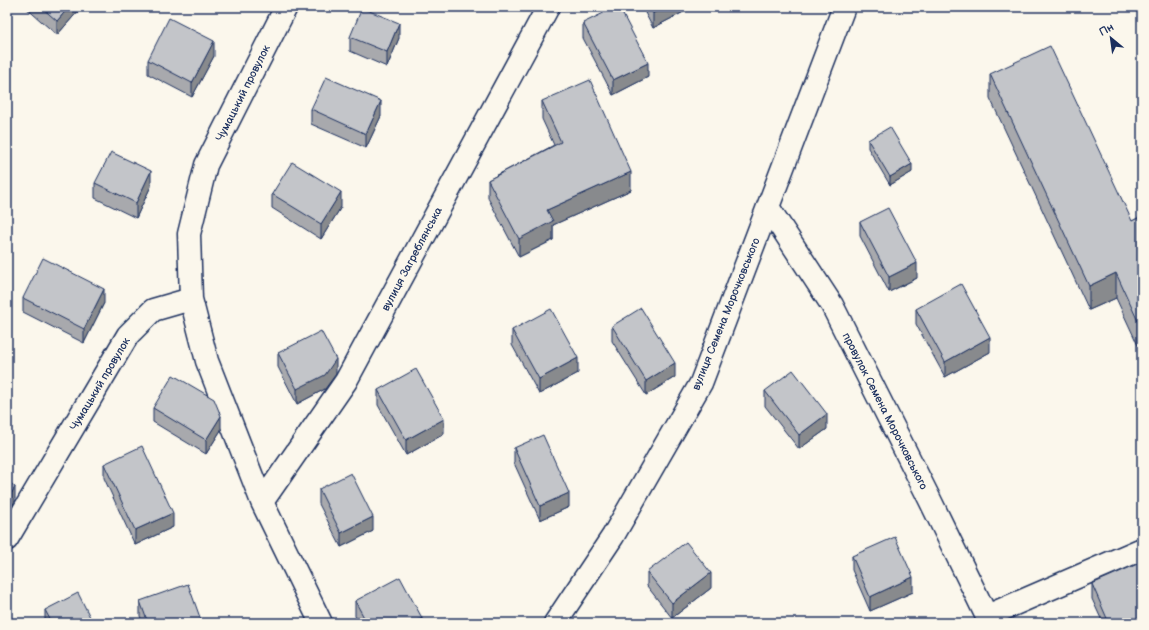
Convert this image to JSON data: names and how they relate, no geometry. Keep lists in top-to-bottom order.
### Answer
{
  "streets": {
    "street": [
      "Чумацький провулок",
      "вулиця Загреблянська",
      "вулиця Семена Морочковського",
      "провулок Семена Морочковського"
    ]
  },
  "crossings": [
    ["вулиця Семена Морочковського", "провулок Семена Морочковського"]
  ],
  "north": "top left"
}
